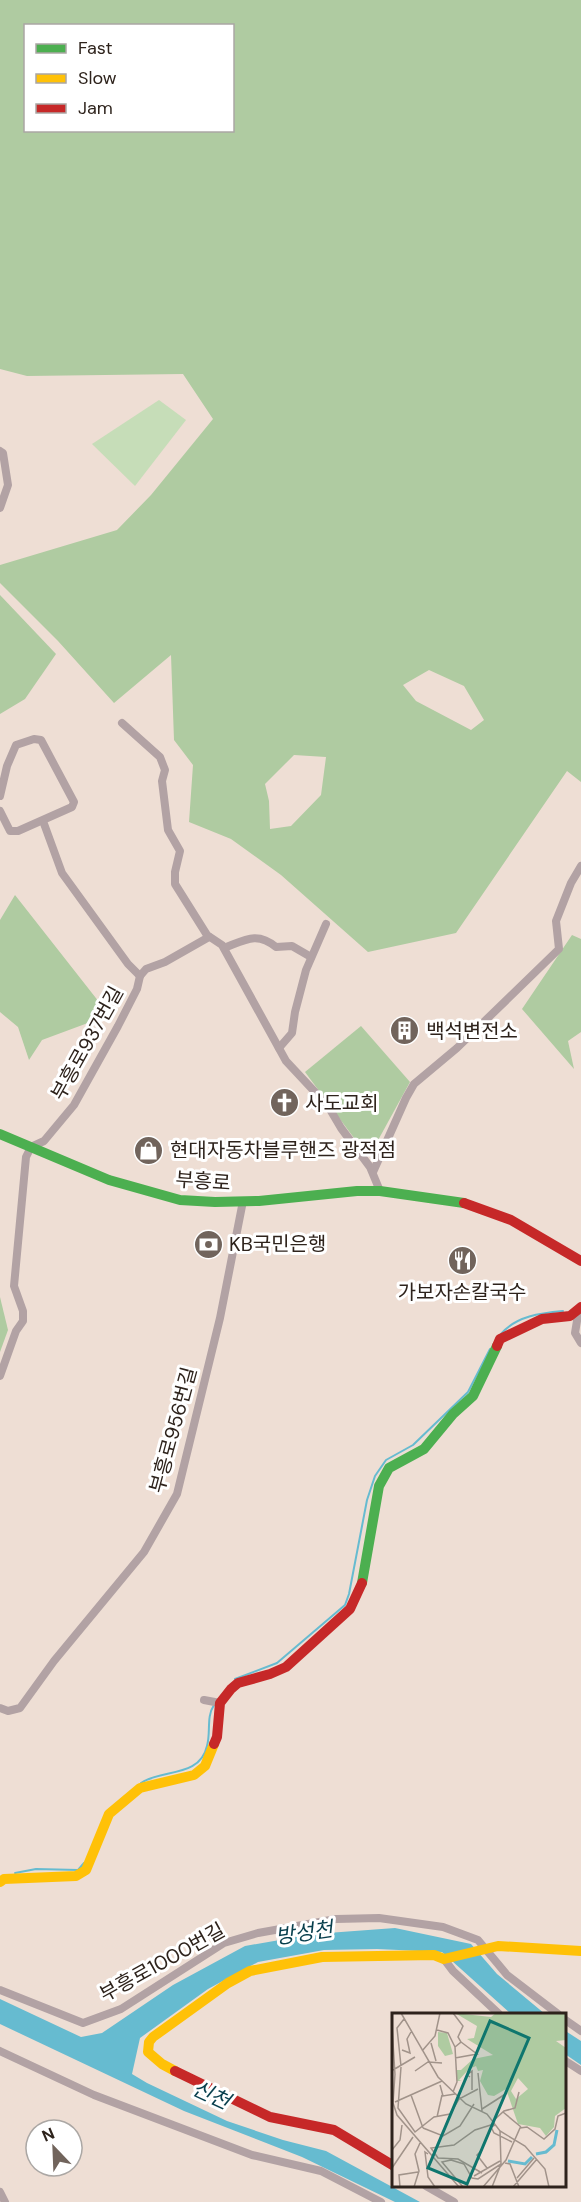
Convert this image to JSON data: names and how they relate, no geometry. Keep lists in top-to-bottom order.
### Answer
{
  "streets": {
    "street": [
      "부흥로937번길",
      "부흥로",
      "부흥로956번길",
      "부흥로1000번길"
    ]
  },
  "crossings": [
    ["부흥로937번길", "부흥로"],
    ["부흥로", "부흥로956번길"]
  ],
  "water": ["방성천", "신천"],
  "places": {
    "building": ["백석변전소"],
    "church": ["사도교회"],
    "shop": ["현대자동차블루핸즈 광적점"],
    "bank": ["KB국민은행"],
    "restaurant": ["가보자손칼국수"]
  },
  "legend": ["Fast", "Slow", "Jam"],
  "north": "top left"
}
